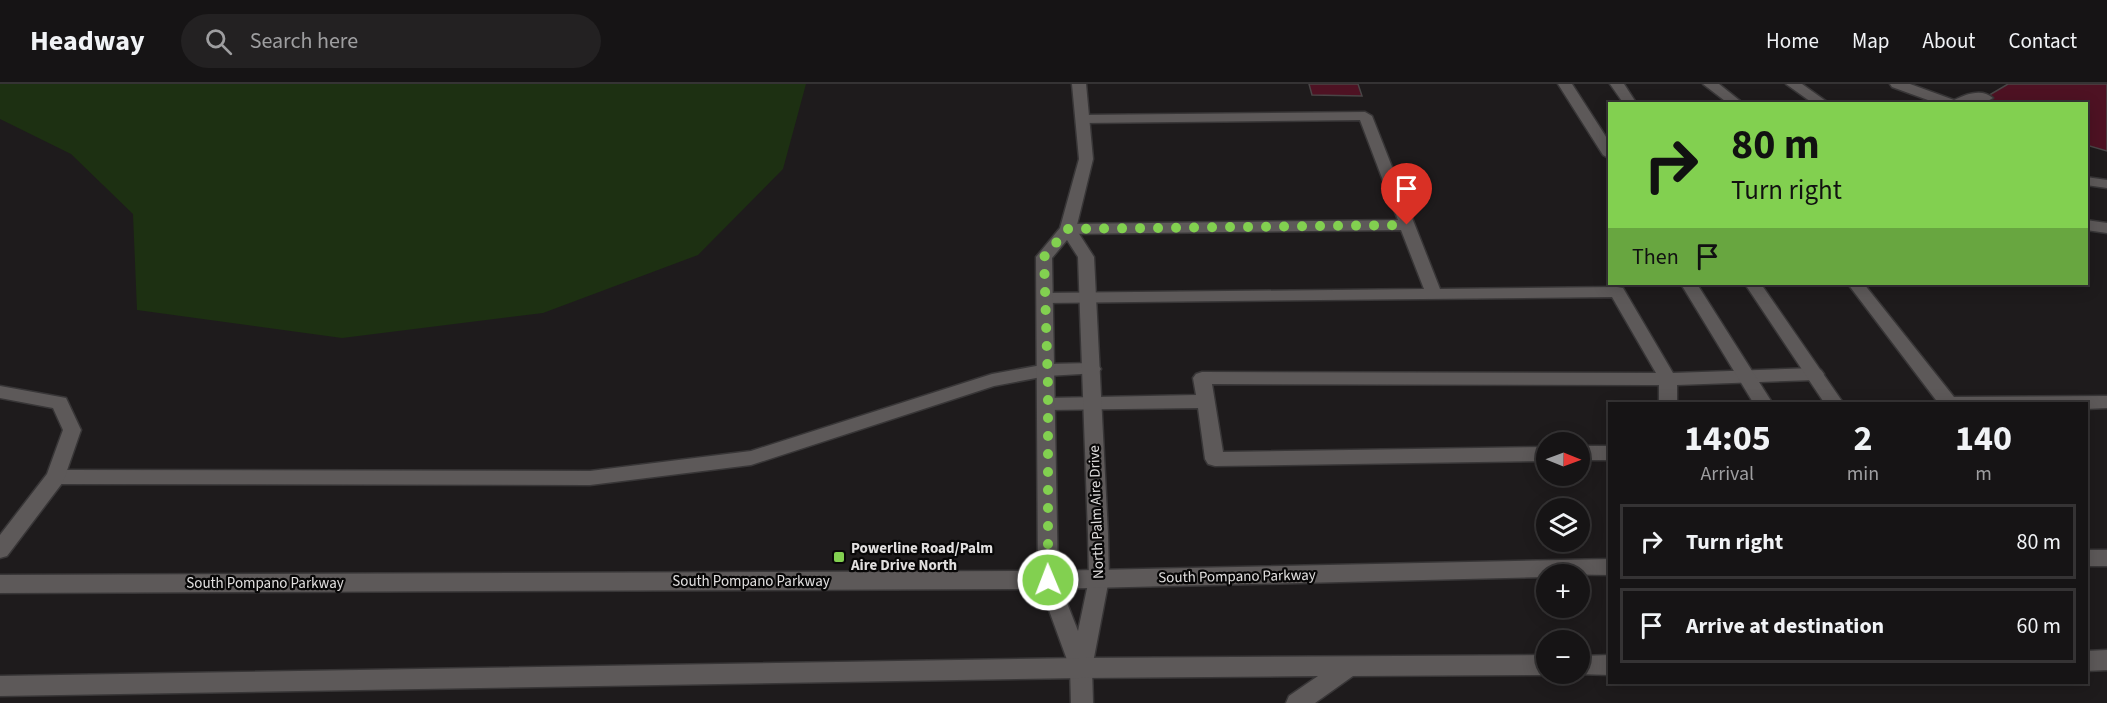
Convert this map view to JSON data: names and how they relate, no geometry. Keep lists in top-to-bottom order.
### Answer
{
  "streets": {
    "main road": ["North Palm Aire Drive", "South Pompano Parkway"]
  },
  "crossings": [
    ["North Palm Aire Drive", "South Pompano Parkway"]
  ],
  "places": {
    "transit": ["Powerline Road/Palm Aire Drive North"]
  },
  "north": "right",
  "page": {
    "header": "Headway",
    "search": "Search here",
    "nav": [
      "Home",
      "Map",
      "About",
      "Contact"
    ],
    "turn": ["80 m", "Turn right"],
    "then": "Then",
    "eta": [
      "14:05",
      "Arrival",
      "2",
      "min",
      "140",
      "m"
    ],
    "map_buttons": ["+", "−"],
    "list": [
      {
        "name": "Turn right",
        "value": "80 m"
      },
      {
        "name": "Arrive at destination",
        "value": "60 m"
      }
    ]
  }
}
